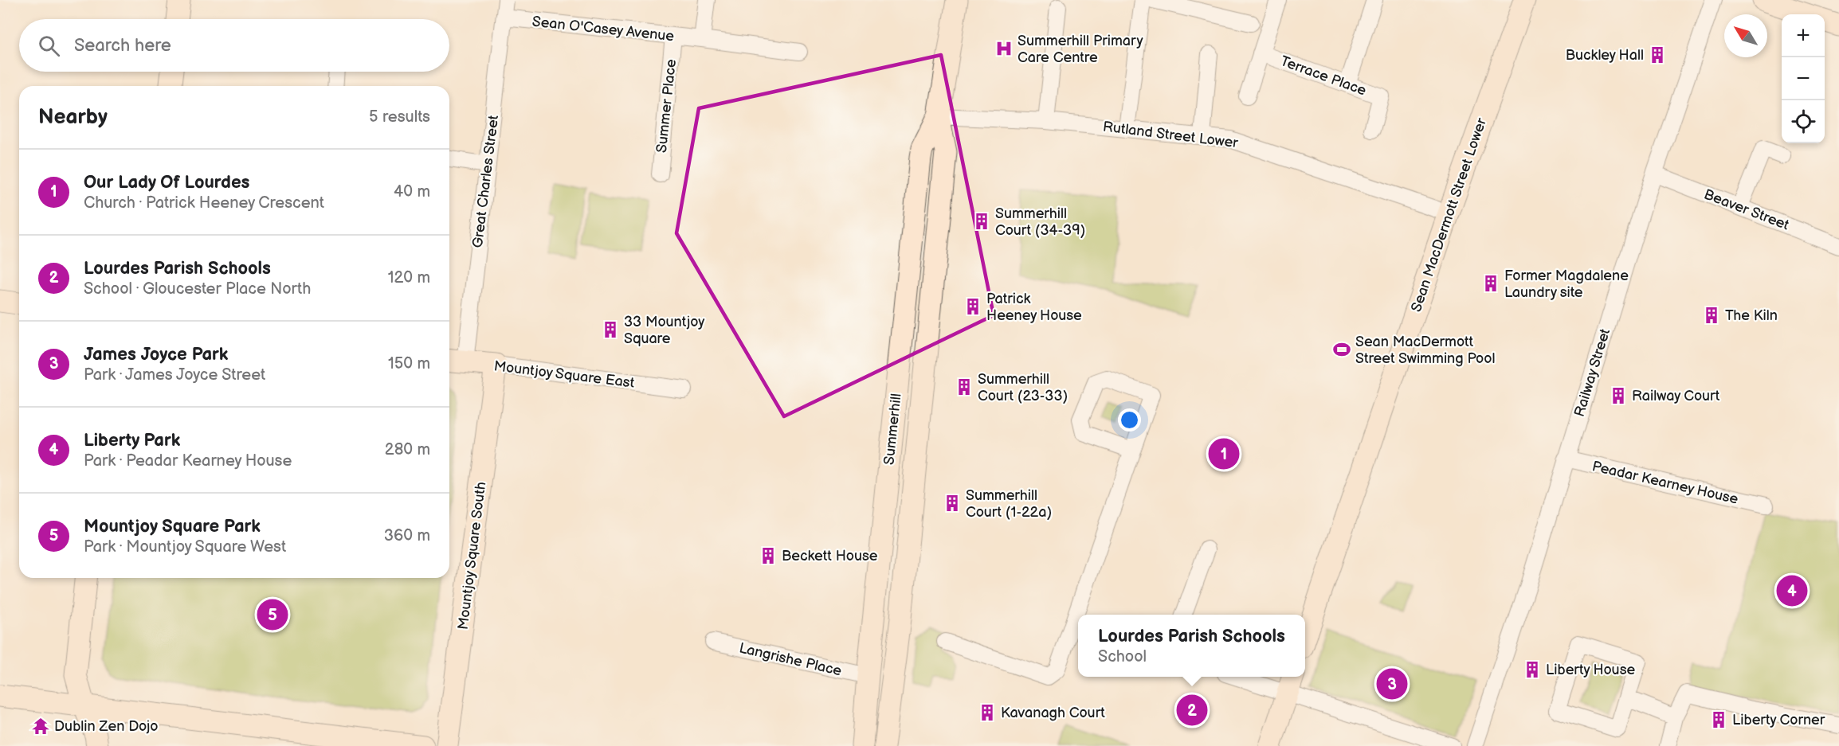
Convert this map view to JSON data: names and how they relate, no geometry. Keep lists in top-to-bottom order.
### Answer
{
  "streets": {
    "main road": [
      "Sean MacDermott Street Lower",
      "Mountjoy Square East",
      "Summerhill",
      "Mountjoy Square South"
    ],
    "street": [
      "Sean O'Casey Avenue",
      "Terrace Place",
      "Summer Place",
      "Rutland Street Lower",
      "Great Charles Street",
      "Beaver Street",
      "Railway Street",
      "Peadar Kearney House",
      "Langrishe Place"
    ]
  },
  "crossings": [
    ["Sean O'Casey Avenue", "Summer Place"],
    ["Sean O'Casey Avenue", "Great Charles Street"],
    ["Rutland Street Lower", "Sean MacDermott Street Lower"],
    ["Rutland Street Lower", "Summerhill"],
    ["Great Charles Street", "Mountjoy Square East"],
    ["Beaver Street", "Railway Street"],
    ["Railway Street", "Peadar Kearney House"],
    ["Mountjoy Square East", "Mountjoy Square South"],
    ["Summerhill", "Langrishe Place"]
  ],
  "places": {
    "hospital": ["Summerhill Primary Care Centre"],
    "building": [
      "Buckley Hall",
      "Summerhill Court (34-39)",
      "Former Magdalene Laundry site",
      "Patrick Heeney House",
      "The Kiln",
      "33 Mountjoy Square",
      "Summerhill Court (23-33)",
      "Railway Court",
      "Summerhill Court (1-22a)",
      "Beckett House",
      "Liberty House",
      "Kavanagh Court",
      "Liberty Corner"
    ],
    "sports": ["Sean MacDermott Street Swimming Pool"],
    "temple": ["Dublin Zen Dojo"]
  },
  "north": "top left",
  "page": {
    "map_buttons": ["+", "−"],
    "search": "Search here",
    "heading": ["Nearby", "5 results"],
    "list": [
      {
        "mark": "1",
        "name": "Our Lady Of Lourdes",
        "note": "Church · Patrick Heeney Crescent",
        "value": "40 m"
      },
      {
        "mark": "2",
        "name": "Lourdes Parish Schools",
        "note": "School · Gloucester Place North",
        "value": "120 m"
      },
      {
        "mark": "3",
        "name": "James Joyce Park",
        "note": "Park · James Joyce Street",
        "value": "150 m"
      },
      {
        "mark": "4",
        "name": "Liberty Park",
        "note": "Park · Peadar Kearney House",
        "value": "280 m"
      },
      {
        "mark": "5",
        "name": "Mountjoy Square Park",
        "note": "Park · Mountjoy Square West",
        "value": "360 m"
      }
    ],
    "pins": [
      "1",
      "4",
      "5",
      "3",
      "2"
    ],
    "popup": ["Lourdes Parish Schools", "School"]
  }
}
